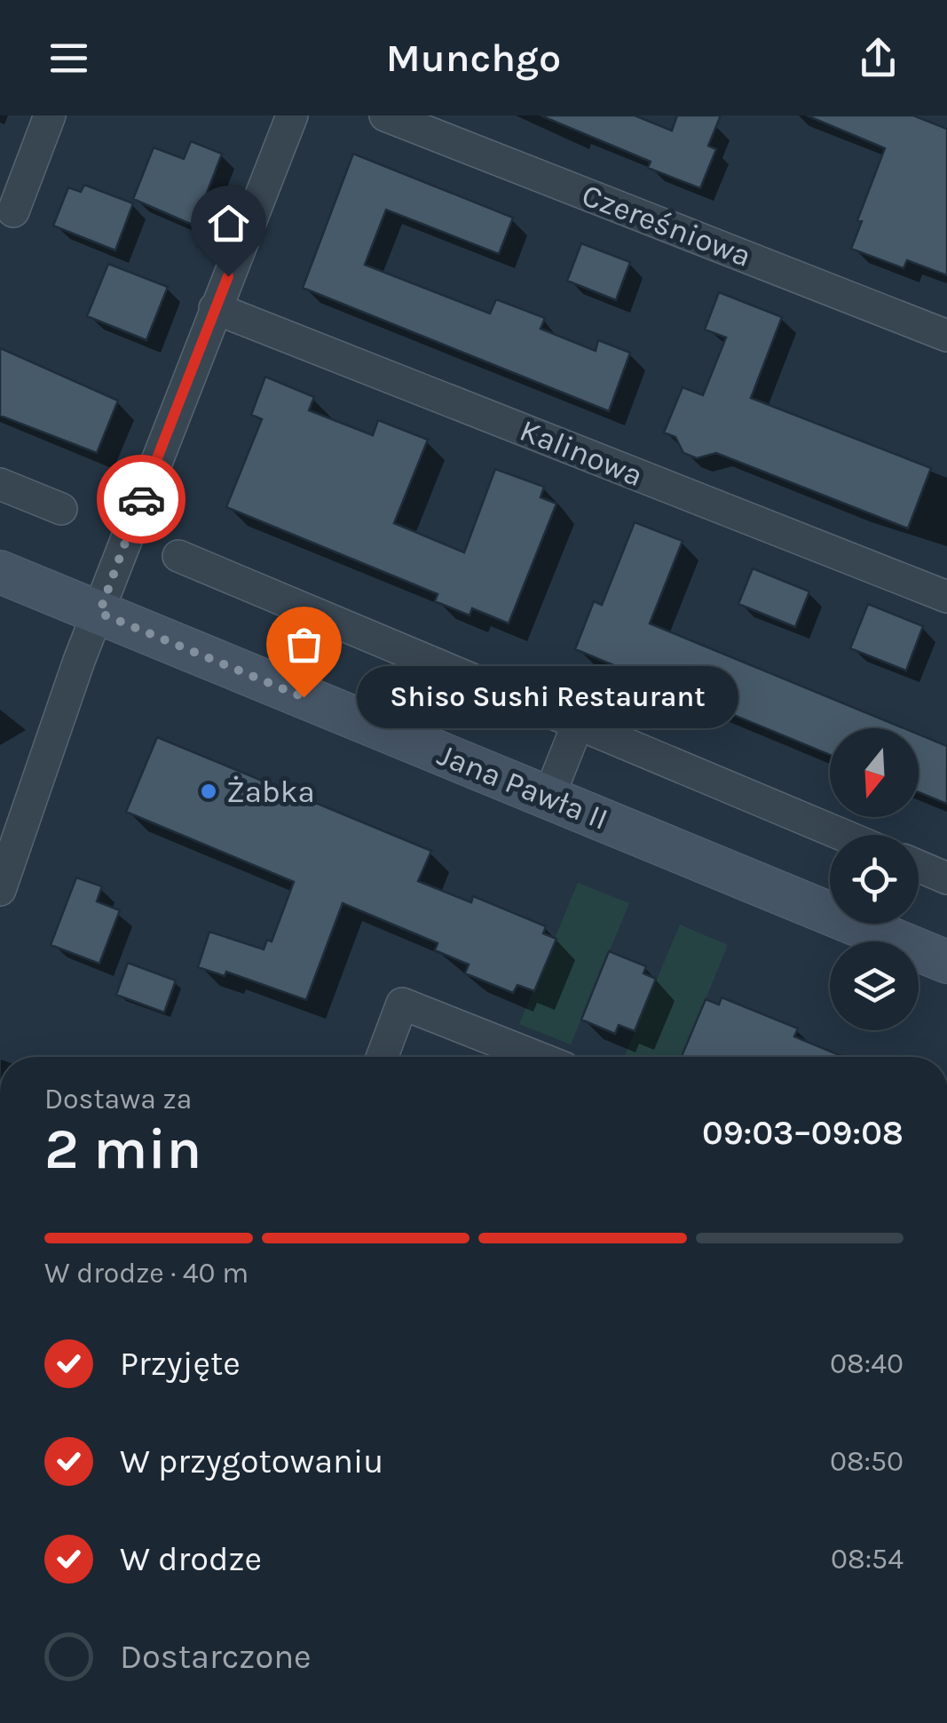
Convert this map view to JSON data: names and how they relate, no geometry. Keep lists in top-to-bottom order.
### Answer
{
  "streets": {
    "street": ["Czereśniowa", "Kalinowa", "Jana Pawła II"]
  },
  "places": ["Shiso Sushi Restaurant", "Żabka"],
  "north": "bottom",
  "page": {
    "header": "Munchgo",
    "bubble": "Shiso Sushi Restaurant",
    "heading": ["2 min", "Dostawa za", "09:03–09:08"],
    "bar": "W drodze · 40 m",
    "list": [
      ["Przyjęte", "08:40"],
      ["W przygotowaniu", "08:50"],
      ["W drodze", "08:54"],
      "Dostarczone"
    ]
  }
}
